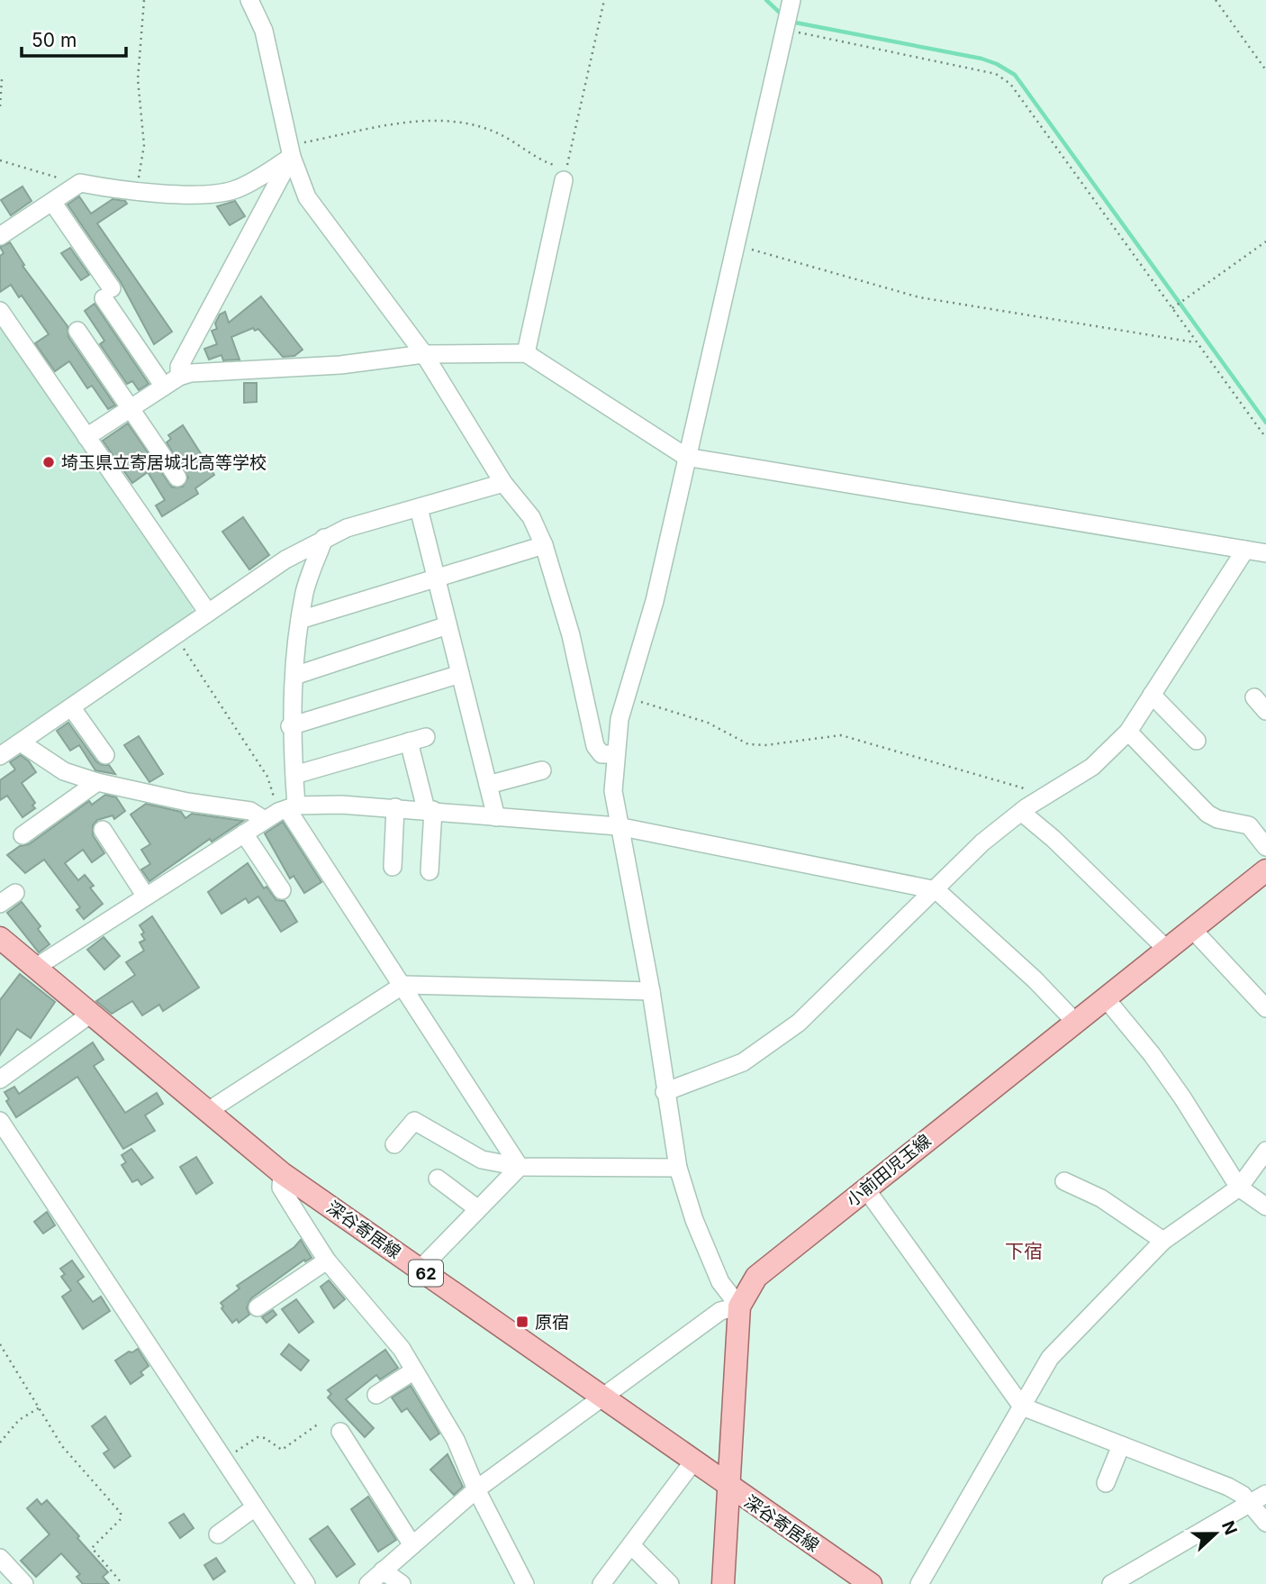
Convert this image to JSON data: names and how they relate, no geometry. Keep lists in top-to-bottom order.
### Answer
{
  "streets": {
    "main road": ["小前田児玉線", "深谷寄居線", "62"]
  },
  "crossings": [
    ["小前田児玉線", "深谷寄居線"]
  ],
  "districts": ["下宿"],
  "places": {
    "other": ["埼玉県立寄居城北高等学校"],
    "transit": ["原宿"]
  },
  "scale_bar": "50 m",
  "north": "right"
}
